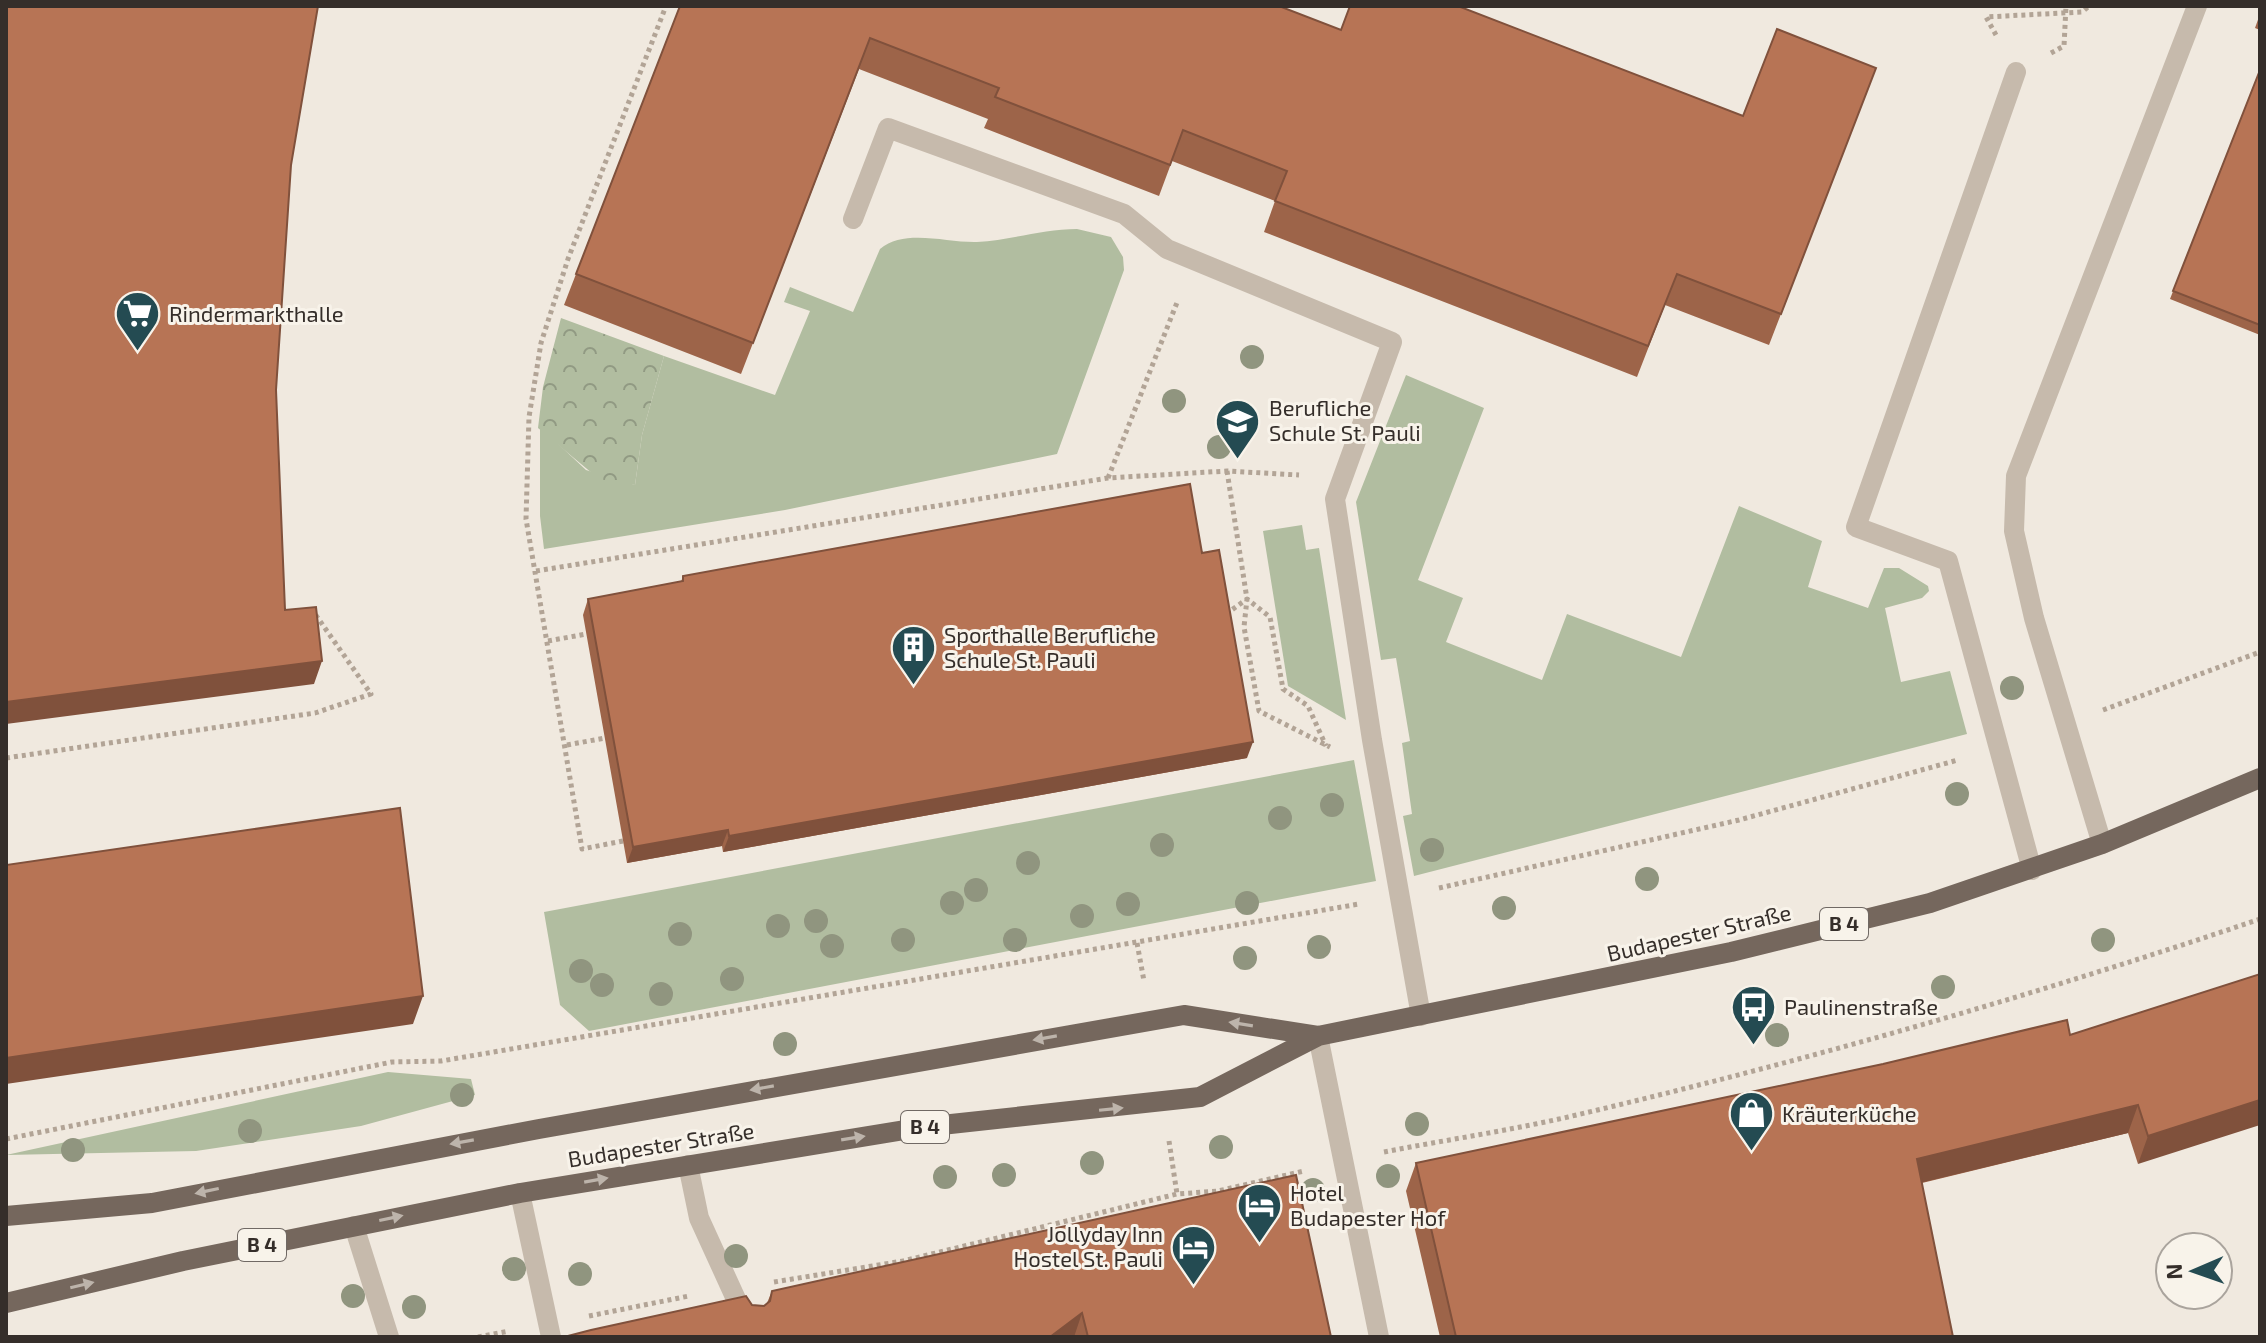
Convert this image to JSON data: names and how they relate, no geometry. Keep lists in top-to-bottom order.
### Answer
{
  "streets": {
    "main road": ["B 4", "Budapester Straße"]
  },
  "places": {
    "supermarket": ["Rindermarkthalle"],
    "school or university": ["Berufliche Schule St. Pauli"],
    "building": ["Sporthalle Berufliche Schule St. Pauli"],
    "bus stop": ["Paulinenstraße"],
    "shop": ["Kräuterküche"],
    "hotel": ["Hotel Budapester Hof", "Jollyday Inn Hostel St. Pauli"]
  },
  "north": "left"
}
